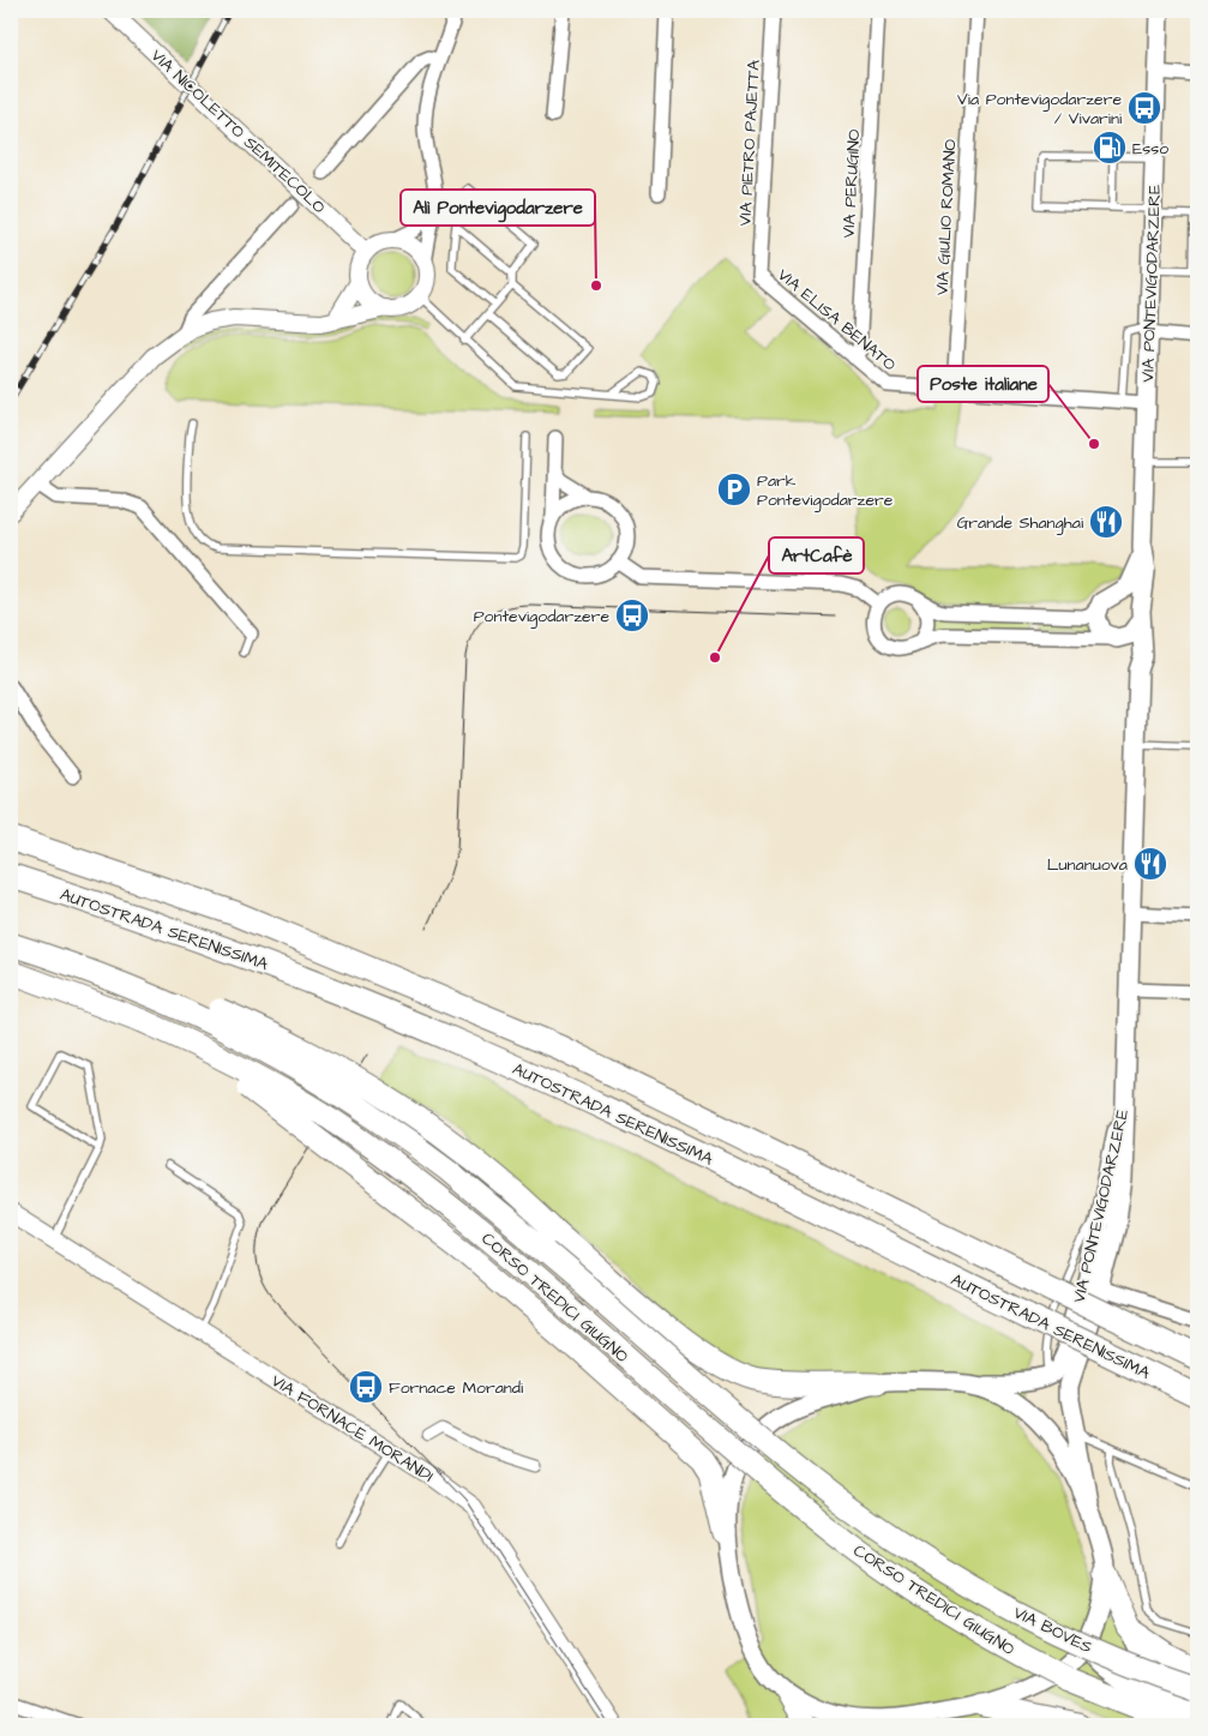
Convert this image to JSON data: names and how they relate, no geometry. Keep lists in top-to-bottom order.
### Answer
{
  "streets": {
    "highway": ["AUTOSTRADA SERENISSIMA", "CORSO TREDICI GIUGNO", "VIA BOVES"],
    "main road": ["VIA PONTEVIGODARZERE"],
    "street": [
      "VIA NICOLETTO SEMITECOLO",
      "VIA PIETRO PAJETTA",
      "VIA PERUGINO",
      "VIA GIULIO ROMANO",
      "VIA ELISA BENATO",
      "VIA FORNACE MORANDI"
    ]
  },
  "crossings": [
    ["VIA PIETRO PAJETTA", "VIA ELISA BENATO"],
    ["VIA PERUGINO", "VIA ELISA BENATO"],
    ["VIA GIULIO ROMANO", "VIA ELISA BENATO"],
    ["VIA PONTEVIGODARZERE", "VIA ELISA BENATO"],
    ["CORSO TREDICI GIUGNO", "VIA BOVES"]
  ],
  "places": {
    "bus stop": ["Via Pontevigodarzere / Vivarini", "Pontevigodarzere", "Fornace Morandi"],
    "fuel station": ["Esso"],
    "other": ["Alì Pontevigodarzere", "Poste italiane", "ArtCafè"],
    "parking": ["Park Pontevigodarzere"],
    "restaurant": ["Grande Shanghai", "Lunanuova"]
  }
}
